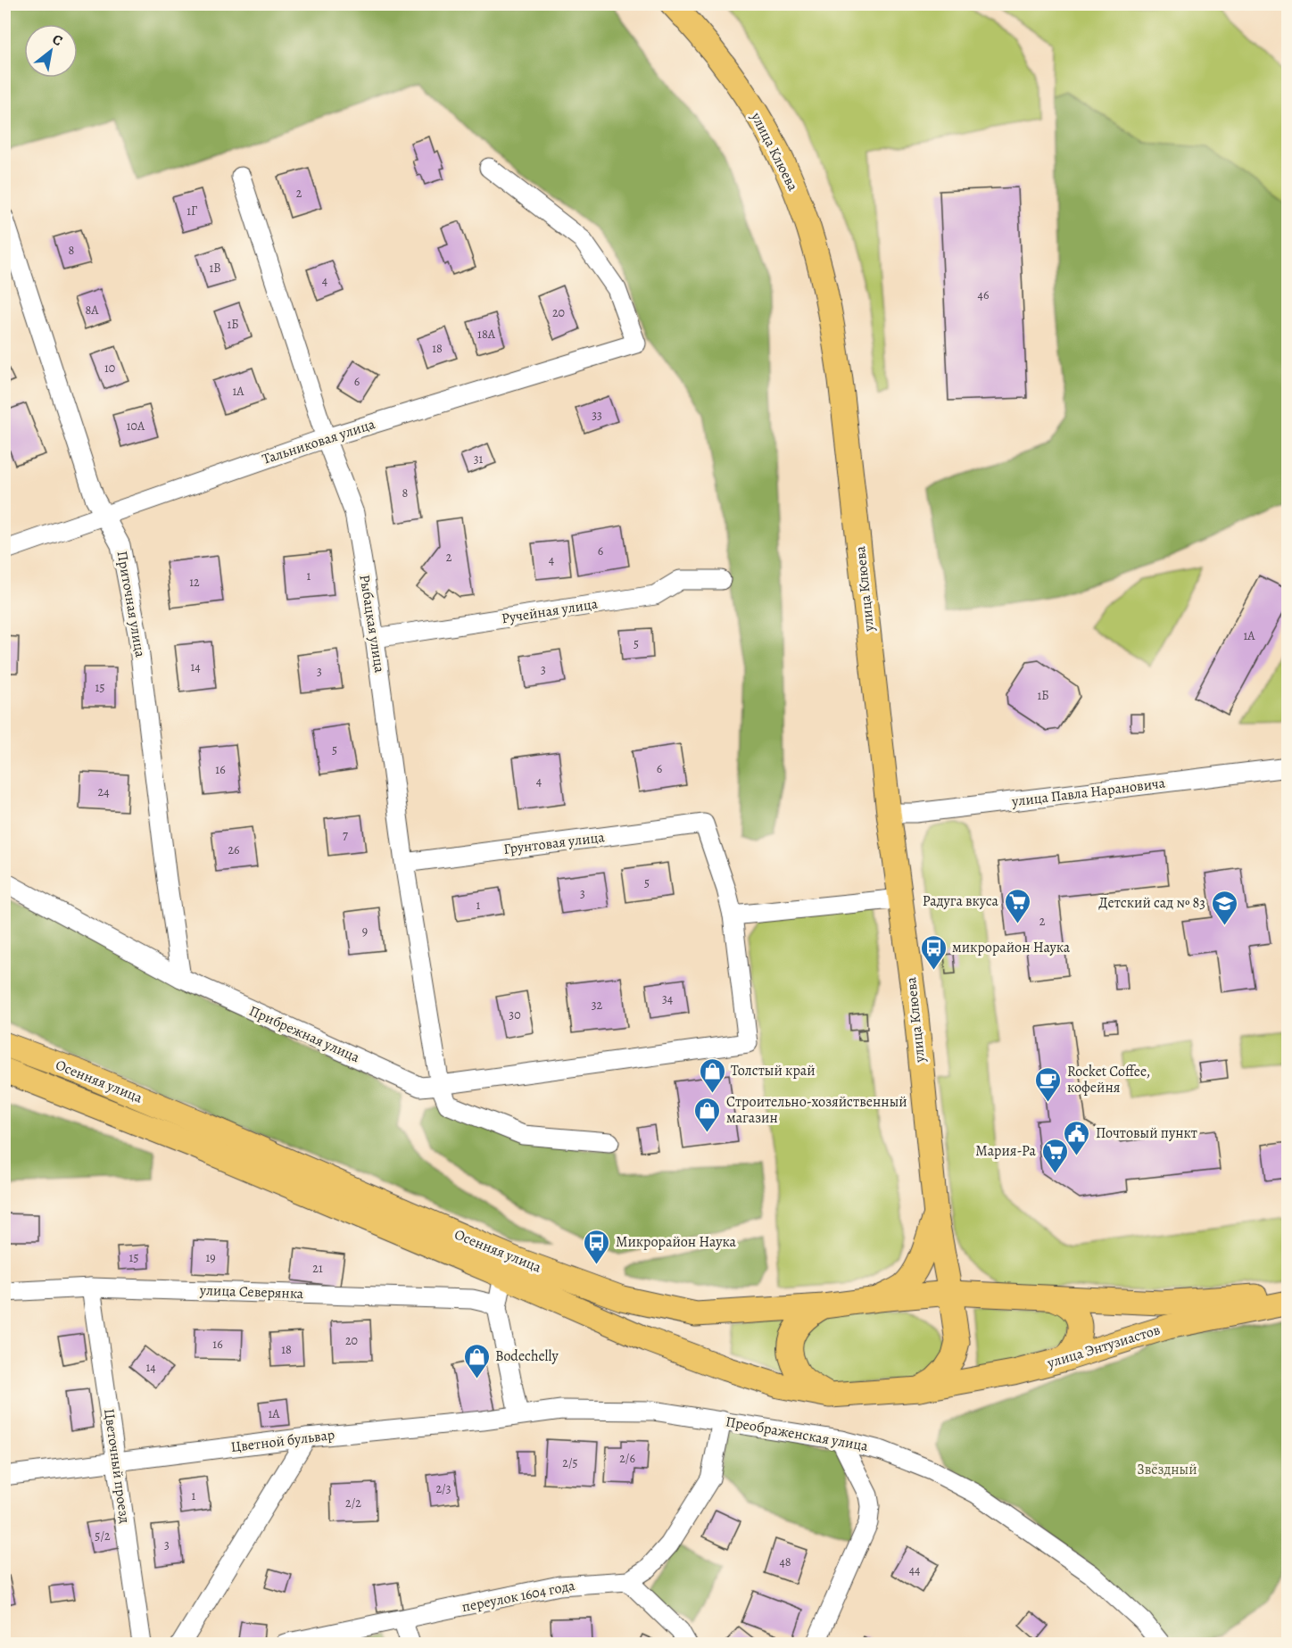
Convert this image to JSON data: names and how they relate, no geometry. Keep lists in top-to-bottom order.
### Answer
{
  "streets": {
    "main road": ["улица Клюева", "Осенняя улица", "улица Энтузиастов"],
    "street": [
      "Тальниковая улица",
      "Приточная улица",
      "Ручейная улица",
      "Рыбацкая улица",
      "улица Павла Нарановича",
      "Грунтовая улица",
      "Прибрежная улица",
      "улица Северянка",
      "Преображенская улица",
      "Цветной бульвар",
      "Цветочный проезд",
      "переулок 1604 года"
    ]
  },
  "crossings": [
    ["улица Клюева", "улица Павла Нарановича"],
    ["улица Клюева", "Осенняя улица"],
    ["улица Клюева", "улица Энтузиастов"],
    ["Тальниковая улица", "Приточная улица"],
    ["Тальниковая улица", "Рыбацкая улица"],
    ["Приточная улица", "Прибрежная улица"],
    ["Ручейная улица", "Рыбацкая улица"],
    ["Рыбацкая улица", "Грунтовая улица"],
    ["Рыбацкая улица", "Прибрежная улица"],
    ["Грунтовая улица", "Прибрежная улица"],
    ["Осенняя улица", "улица Энтузиастов"],
    ["улица Северянка", "Цветочный проезд"],
    ["Преображенская улица", "Цветной бульвар"],
    ["Цветной бульвар", "Цветочный проезд"]
  ],
  "parks": ["Звёздный"],
  "places": {
    "supermarket": ["Радуга вкуса", "Мария-Ра"],
    "school or university": ["Детский сад № 83"],
    "bus stop": ["микрорайон Наука", "Микрорайон Наука"],
    "shop": ["Толстый край", "Строительно-хозяйственный магазин", "Bodechelly"],
    "cafe": ["Rocket Coffee, кофейня"],
    "public building": ["Почтовый пункт"]
  },
  "house_numbers": [
    "2",
    "1Г",
    "8",
    "1В",
    "4",
    "46",
    "8А",
    "20",
    "1Б",
    "18А",
    "18",
    "10",
    "6",
    "1А",
    "33",
    "10А",
    "31",
    "8",
    "6",
    "2",
    "4",
    "1",
    "12",
    "1А",
    "5",
    "14",
    "3",
    "3",
    "15",
    "1Б",
    "5",
    "6",
    "16",
    "4",
    "24",
    "7",
    "26",
    "5",
    "3",
    "1",
    "2",
    "9",
    "34",
    "32",
    "30",
    "15",
    "19",
    "21",
    "20",
    "16",
    "18",
    "14",
    "1А",
    "2/6",
    "2/5",
    "2/3",
    "1",
    "2/2",
    "5/2",
    "3",
    "48",
    "44"
  ],
  "north": "top right"
}
